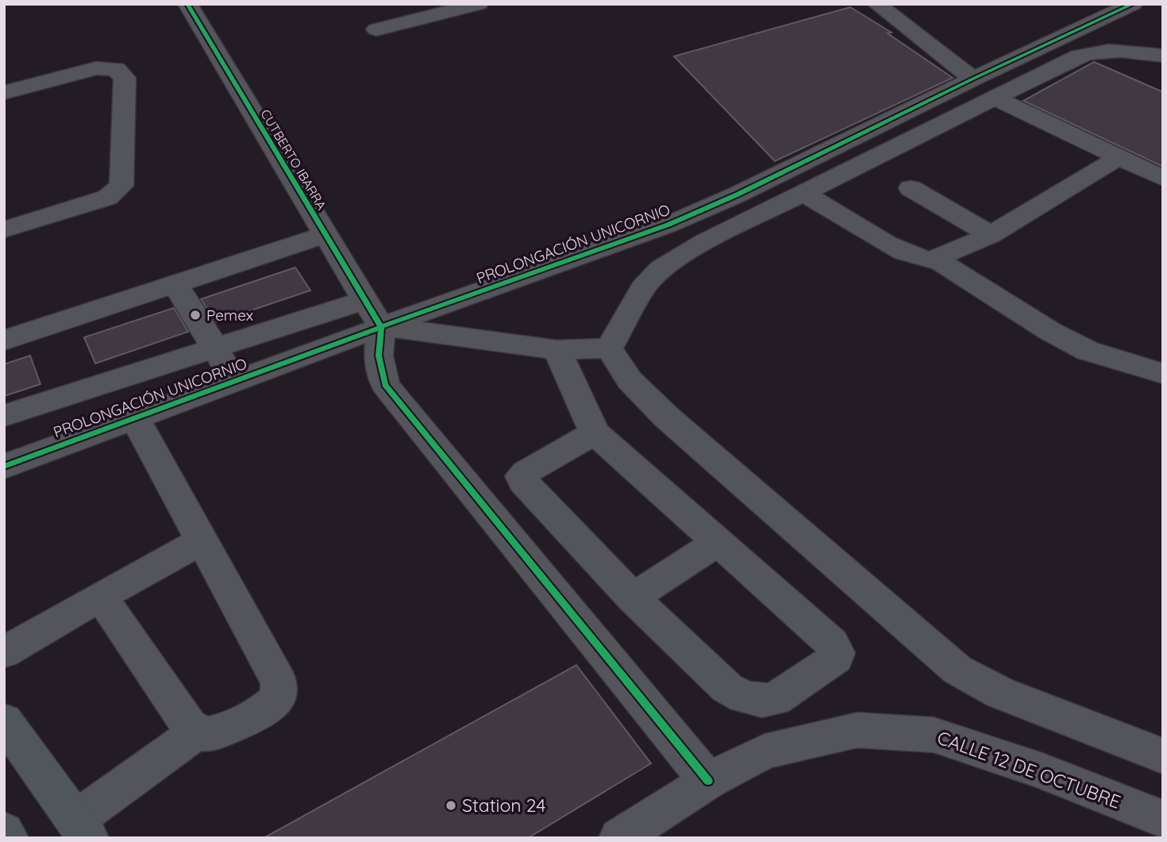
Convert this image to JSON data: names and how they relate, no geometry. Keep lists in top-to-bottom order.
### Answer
{
  "streets": {
    "street": ["CUTBERTO IBARRA", "PROLONGACIÓN UNICORNIO", "CALLE 12 DE OCTUBRE"]
  },
  "crossings": [
    ["CUTBERTO IBARRA", "PROLONGACIÓN UNICORNIO"]
  ],
  "places": ["Pemex", "Station 24"]
}
